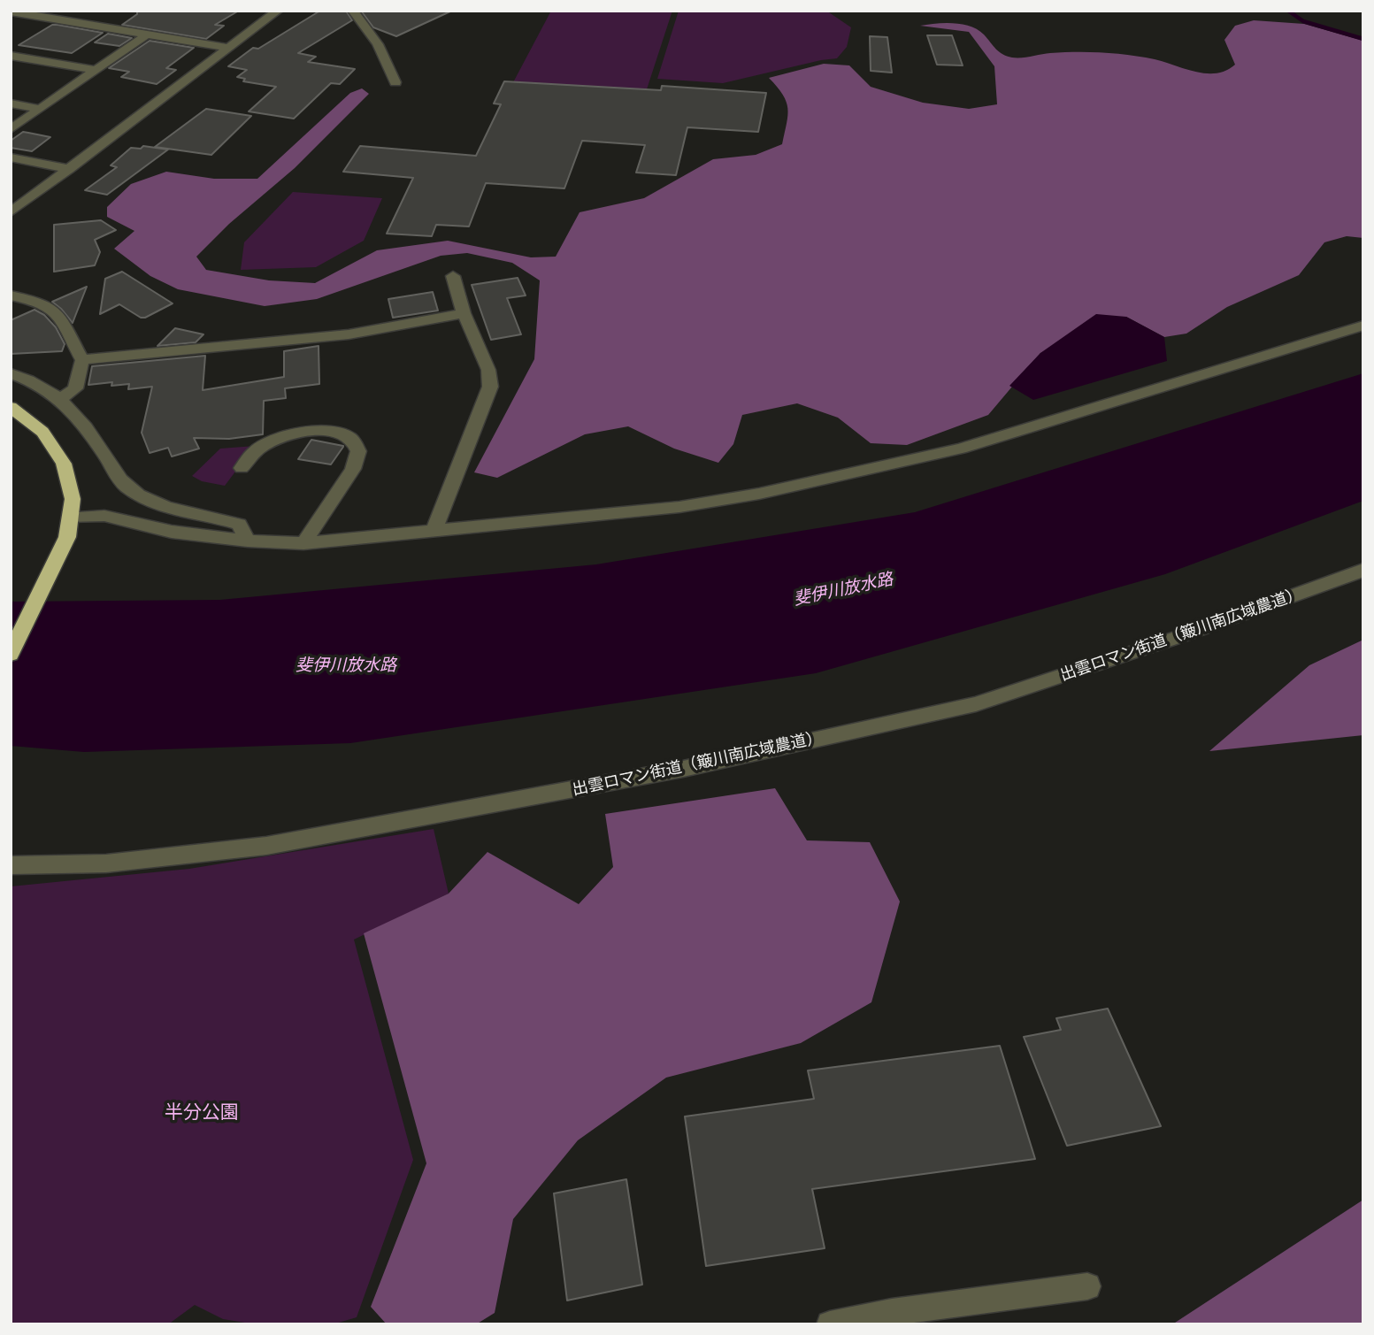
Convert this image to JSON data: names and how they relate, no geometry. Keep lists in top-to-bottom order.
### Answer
{
  "streets": {
    "street": ["出雲ロマン街道（簸川南広域農道）"]
  },
  "water": ["斐伊川放水路"],
  "parks": ["半分公園"]
}
